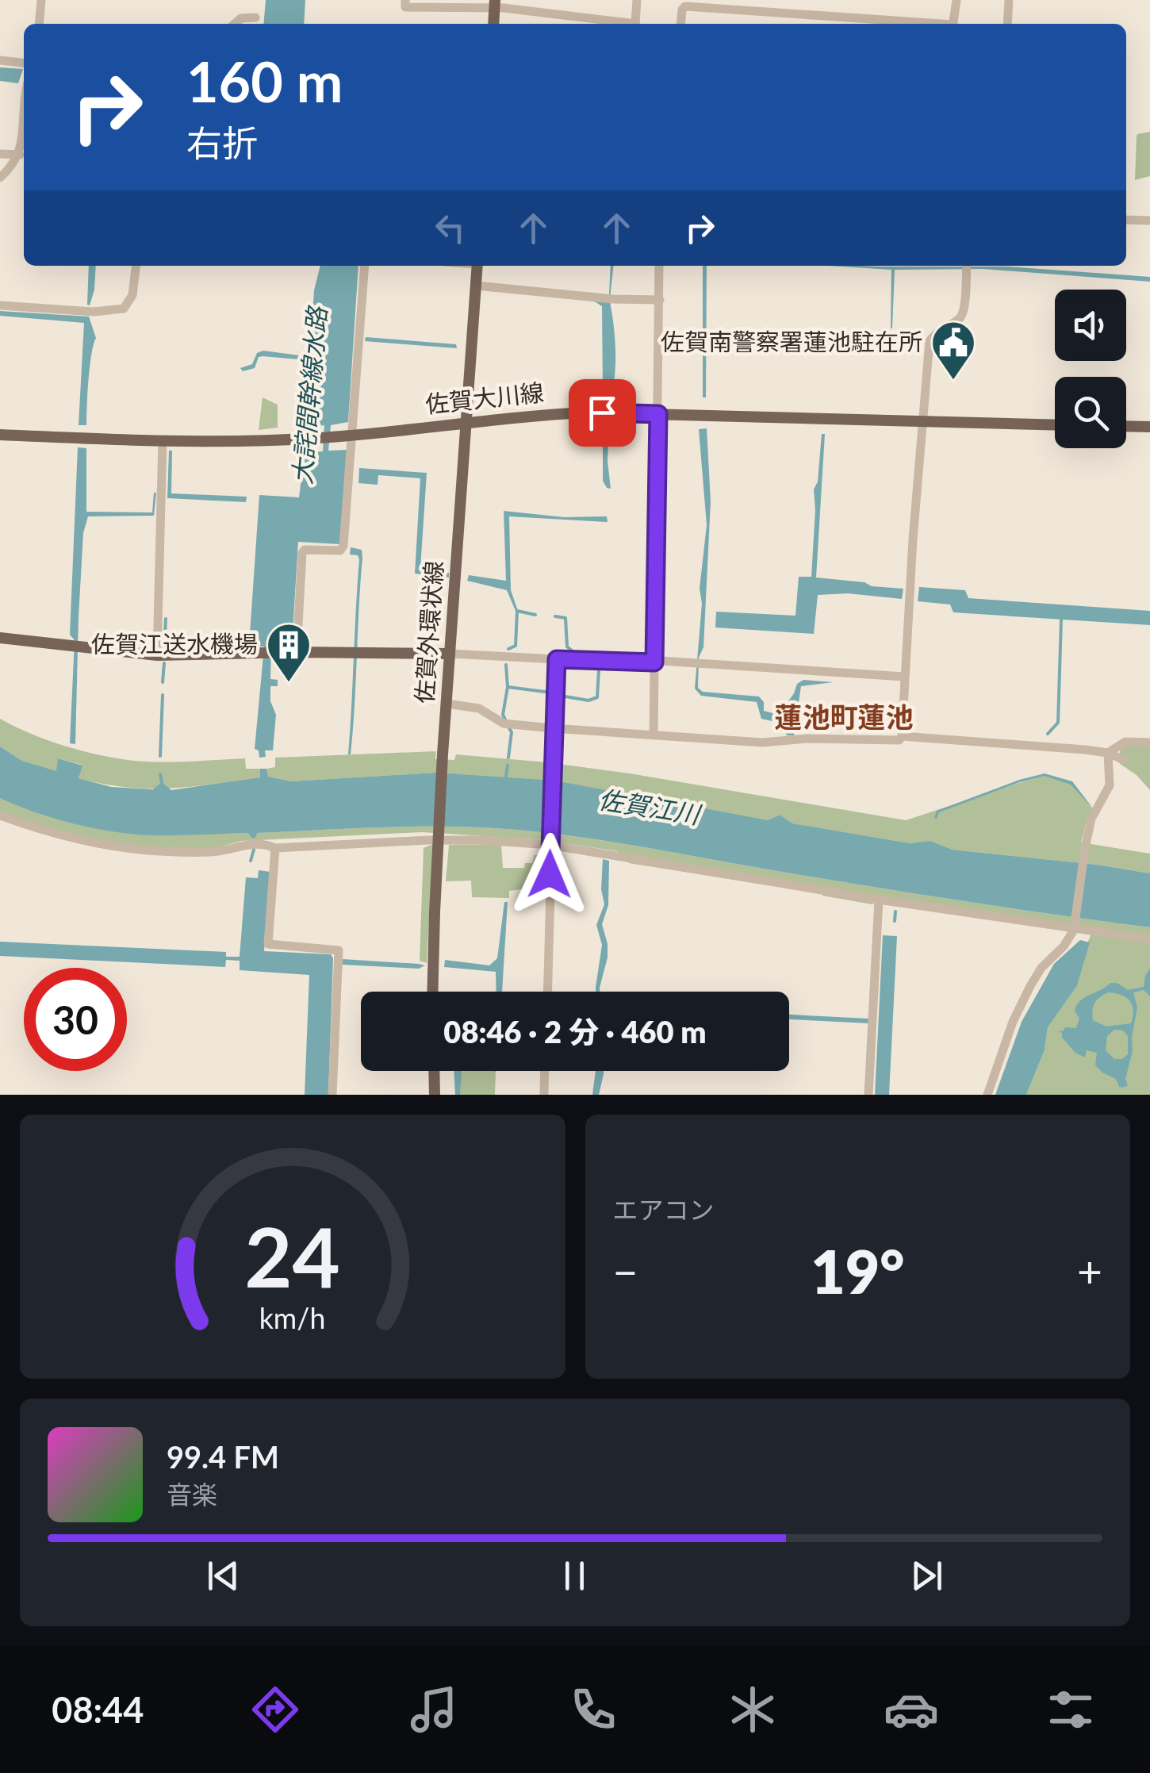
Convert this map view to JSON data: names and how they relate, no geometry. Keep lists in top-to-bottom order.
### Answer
{
  "streets": {
    "main road": ["佐賀大川線", "佐賀外環状線"]
  },
  "crossings": [
    ["佐賀大川線", "佐賀外環状線"]
  ],
  "districts": ["蓮池町蓮池"],
  "water": ["大詫間幹線水路", "佐賀江川"],
  "places": {
    "public building": ["佐賀南警察署蓮池駐在所"],
    "building": ["佐賀江送水機場"]
  },
  "page": {
    "turn": ["160 m", "右折"],
    "limit": "30",
    "trip": "08:46 · 2 分 · 460 m",
    "tile": "エアコン",
    "heat": ["−", "19°", "+"],
    "song": ["99.4 FM", "音楽"],
    "tabs": "08:44",
    "gauge": ["24", "km/h"]
  }
}
